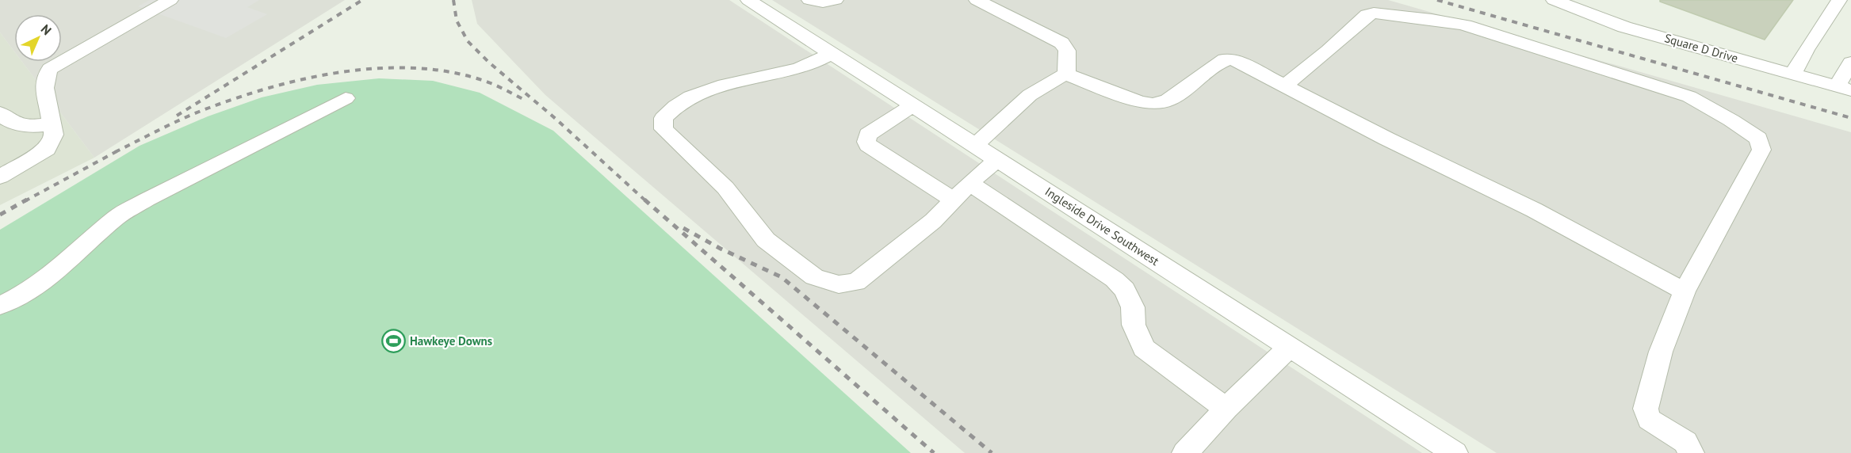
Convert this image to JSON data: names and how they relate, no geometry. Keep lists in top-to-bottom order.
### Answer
{
  "streets": {
    "street": ["Square D Drive", "Ingleside Drive Southwest"]
  },
  "places": {
    "sports": ["Hawkeye Downs"]
  },
  "north": "top right"
}
